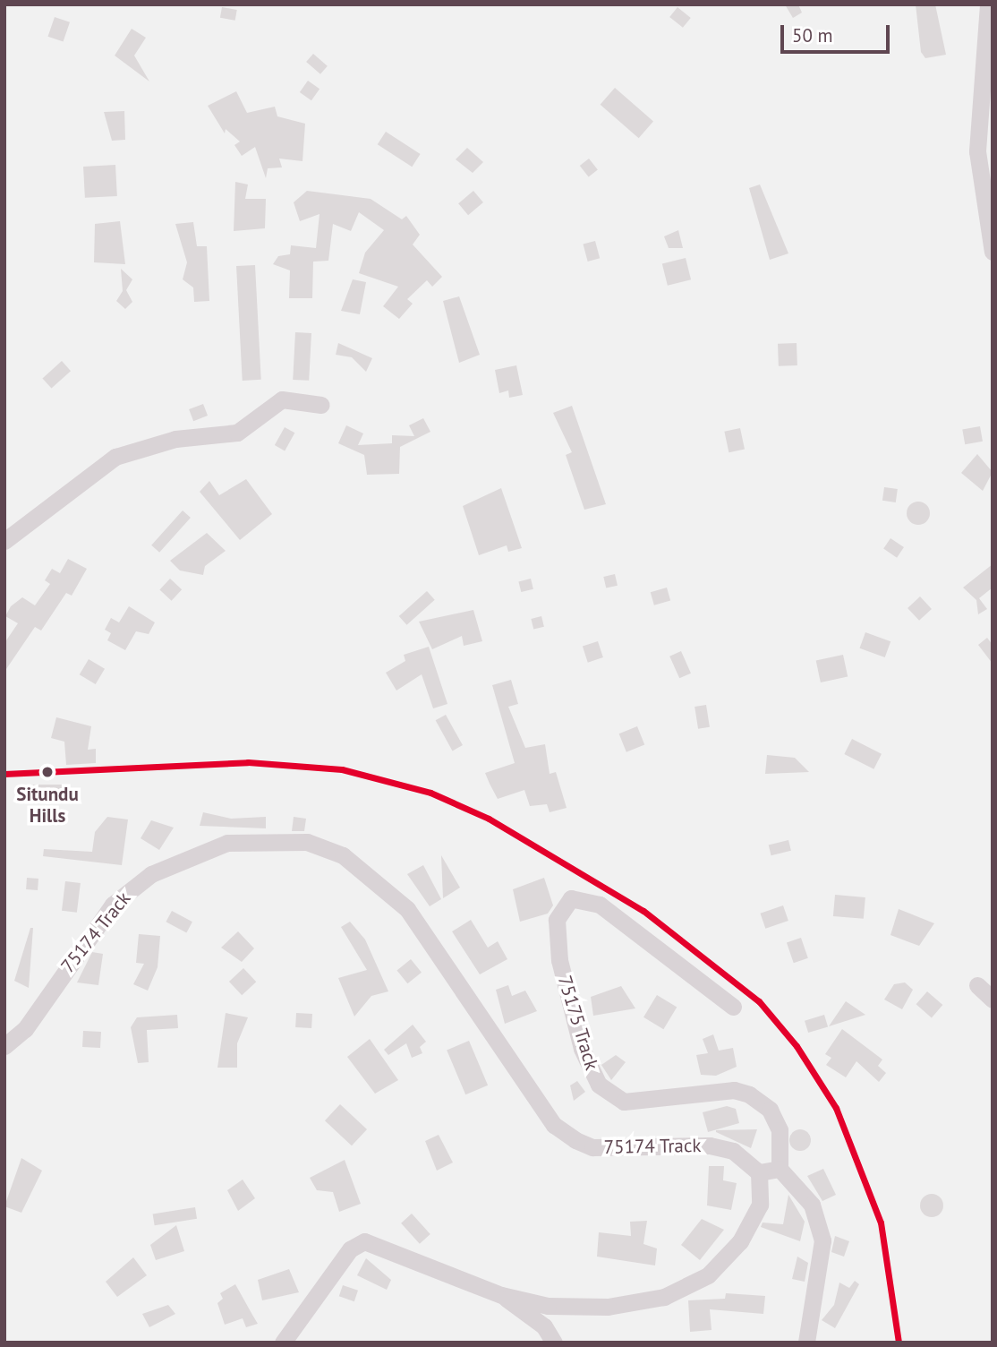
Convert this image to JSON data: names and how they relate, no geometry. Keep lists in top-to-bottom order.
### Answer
{
  "streets": {
    "street": ["75174 Track", "75175 Track"]
  },
  "places": ["Situndu Hills"],
  "scale_bar": "50 m"
}
